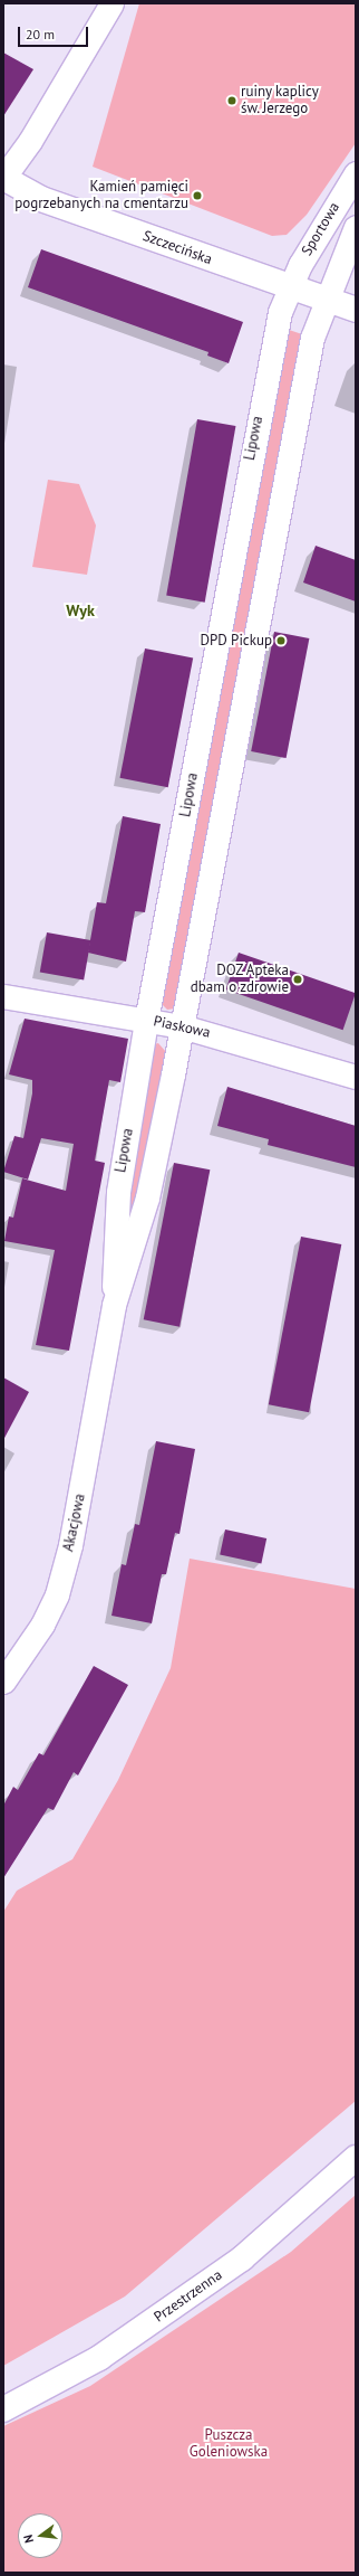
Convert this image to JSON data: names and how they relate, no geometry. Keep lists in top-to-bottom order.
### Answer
{
  "streets": {
    "street": [
      "Sportowa",
      "Szczecińska",
      "Lipowa",
      "Piaskowa",
      "Akacjowa",
      "Przestrzenna"
    ]
  },
  "crossings": [
    ["Sportowa", "Szczecińska"],
    ["Sportowa", "Lipowa"],
    ["Szczecińska", "Lipowa"],
    ["Lipowa", "Piaskowa"],
    ["Lipowa", "Akacjowa"]
  ],
  "districts": ["Wyk"],
  "parks": ["Puszcza Goleniowska"],
  "places": [
    "ruiny kaplicy św. Jerzego",
    "Kamień pamięci pogrzebanych na cmentarzu",
    "DPD Pickup",
    "DOZ Apteka dbam o zdrowie"
  ],
  "scale_bar": "20 m",
  "north": "left"
}
